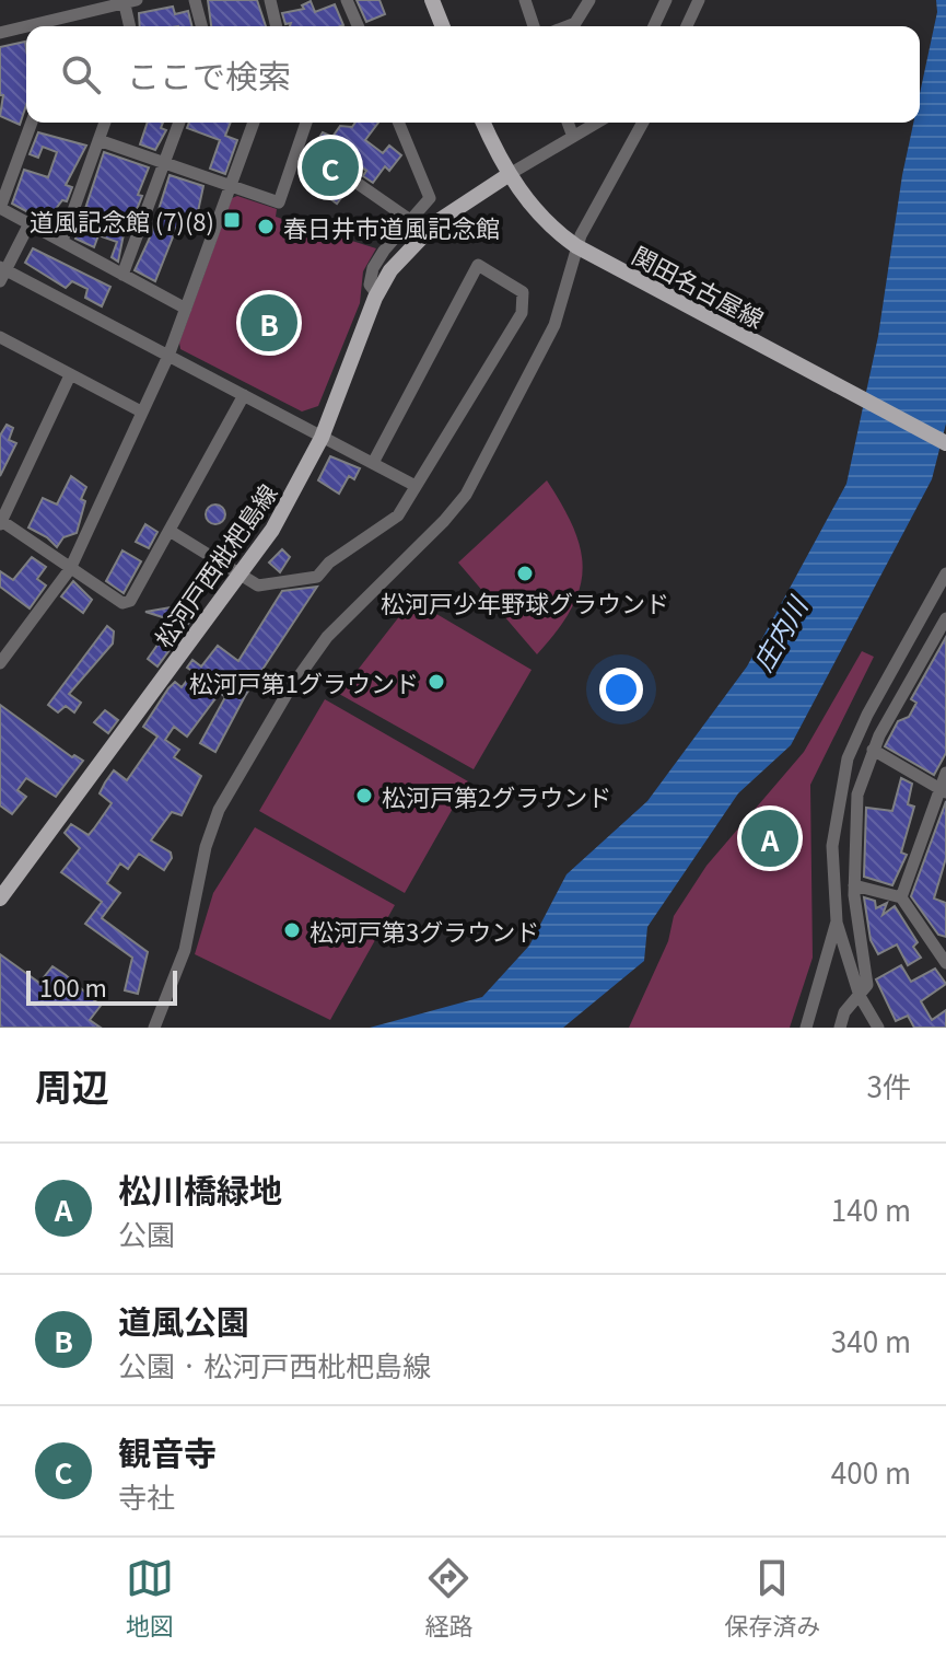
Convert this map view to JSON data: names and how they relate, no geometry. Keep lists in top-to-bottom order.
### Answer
{
  "streets": {
    "main road": ["関田名古屋線", "松河戸西枇杷島線"]
  },
  "crossings": [
    ["関田名古屋線", "松河戸西枇杷島線"]
  ],
  "water": ["庄内川"],
  "places": {
    "transit": ["道風記念館 (7)(8)"],
    "other": [
      "春日井市道風記念館",
      "松河戸少年野球グラウンド",
      "松河戸第1グラウンド",
      "松河戸第2グラウンド",
      "松河戸第3グラウンド"
    ]
  },
  "scale_bar": "100 m",
  "page": {
    "search": "ここで検索",
    "pins": ["C", "B", "A"],
    "scale": "100 m",
    "heading": ["周辺", "3件"],
    "list": [
      {
        "mark": "A",
        "name": "松川橋緑地",
        "note": "公園",
        "value": "140 m"
      },
      {
        "mark": "B",
        "name": "道風公園",
        "note": "公園 · 松河戸西枇杷島線",
        "value": "340 m"
      },
      {
        "mark": "C",
        "name": "観音寺",
        "note": "寺社",
        "value": "400 m"
      }
    ],
    "nav": ["地図", "経路", "保存済み"]
  }
}
